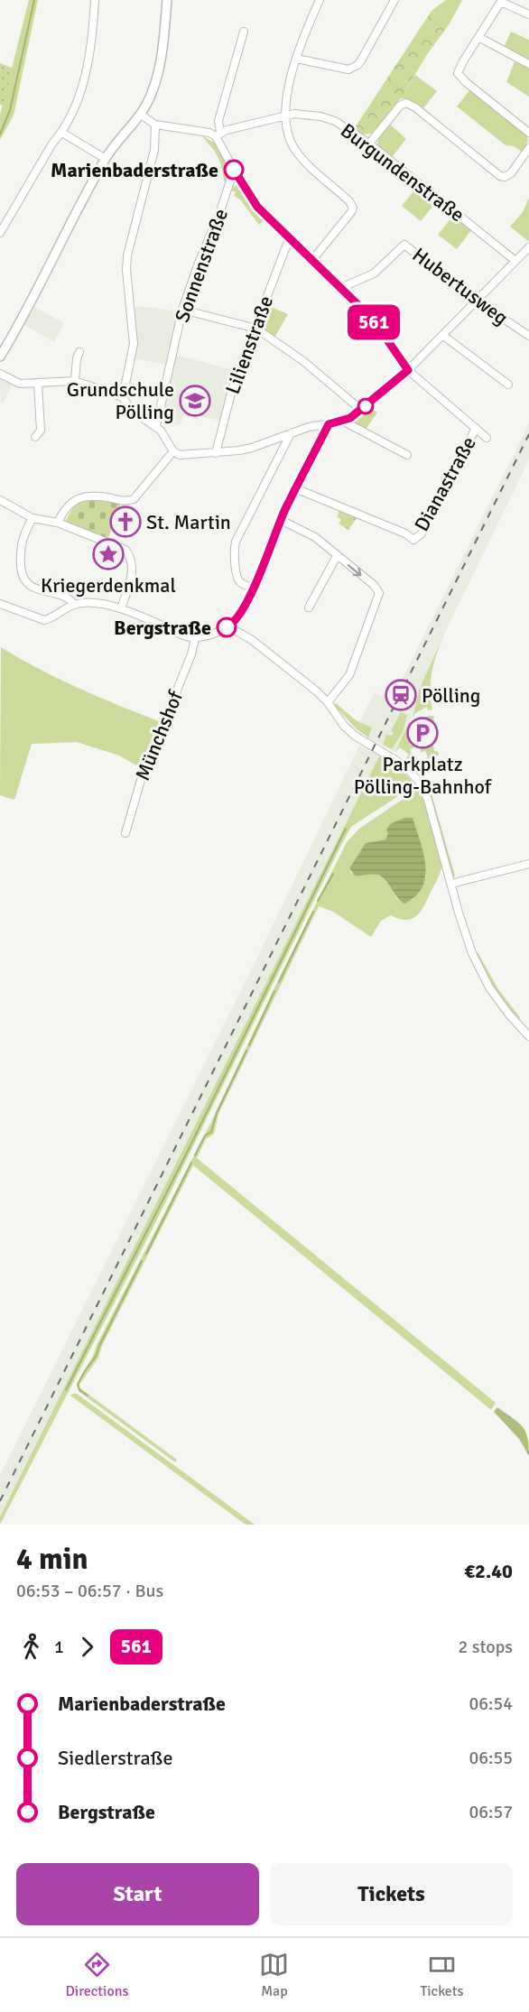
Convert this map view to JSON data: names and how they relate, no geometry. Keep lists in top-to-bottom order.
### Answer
{
  "streets": {
    "street": [
      "Burgundenstraße",
      "Sonnenstraße",
      "Hubertusweg",
      "Lilienstraße",
      "Dianastraße",
      "Münchshof"
    ]
  },
  "places": {
    "other": ["Marienbaderstraße", "Bergstraße"],
    "school or university": ["Grundschule Pölling"],
    "church": ["St. Martin"],
    "place": ["Kriegerdenkmal"],
    "station": ["Pölling"],
    "parking": ["Parkplatz Pölling-Bahnhof"]
  },
  "lines": ["bus line 561"],
  "page": {
    "on_map": "561",
    "heading": ["4 min", "06:53 – 06:57 · Bus", "€2.40"],
    "legs": ["1", "561", "2 stops"],
    "list": [
      {
        "name": "Marienbaderstraße",
        "value": "06:54"
      },
      {
        "name": "Siedlerstraße",
        "value": "06:55"
      },
      {
        "name": "Bergstraße",
        "value": "06:57"
      }
    ],
    "buttons": ["Start", "Tickets"],
    "tabs": ["Directions", "Map", "Tickets"]
  }
}
